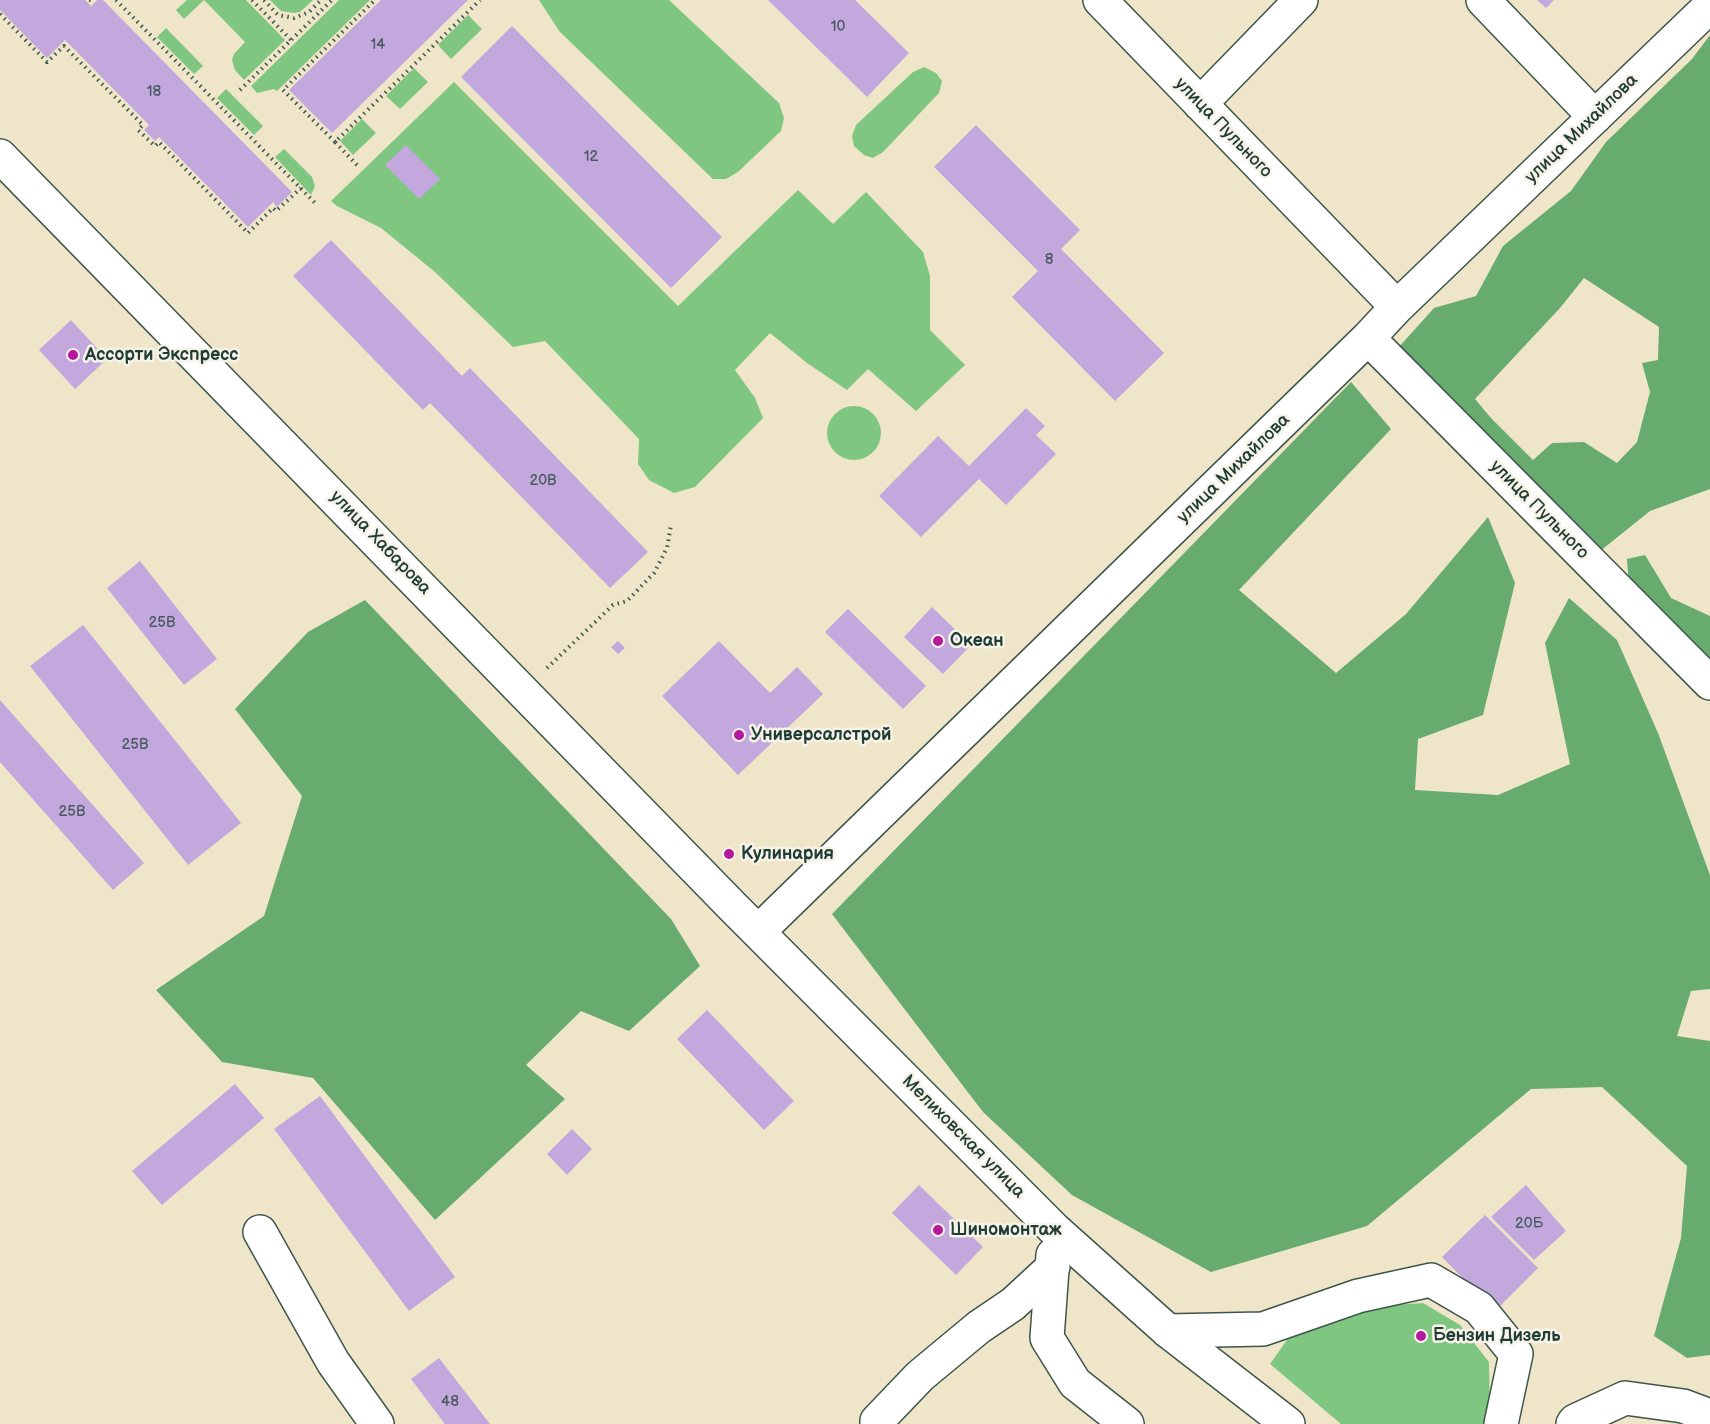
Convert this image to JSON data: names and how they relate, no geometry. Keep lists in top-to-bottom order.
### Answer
{
  "streets": {
    "street": [
      "улица Пульного",
      "улица Михайлова",
      "улица Хабарова",
      "Мелиховская улица"
    ]
  },
  "crossings": [
    ["улица Пульного", "улица Михайлова"],
    ["улица Михайлова", "улица Хабарова"],
    ["улица Михайлова", "Мелиховская улица"],
    ["улица Хабарова", "Мелиховская улица"]
  ],
  "places": [
    "Ассорти Экспресс",
    "Океан",
    "Универсалстрой",
    "Кулинария",
    "Шиномонтаж",
    "Бензин Дизель"
  ],
  "house_numbers": [
    "10",
    "14",
    "18",
    "12",
    "8",
    "20В",
    "25В",
    "25В",
    "25В",
    "20Б",
    "48"
  ]
}
